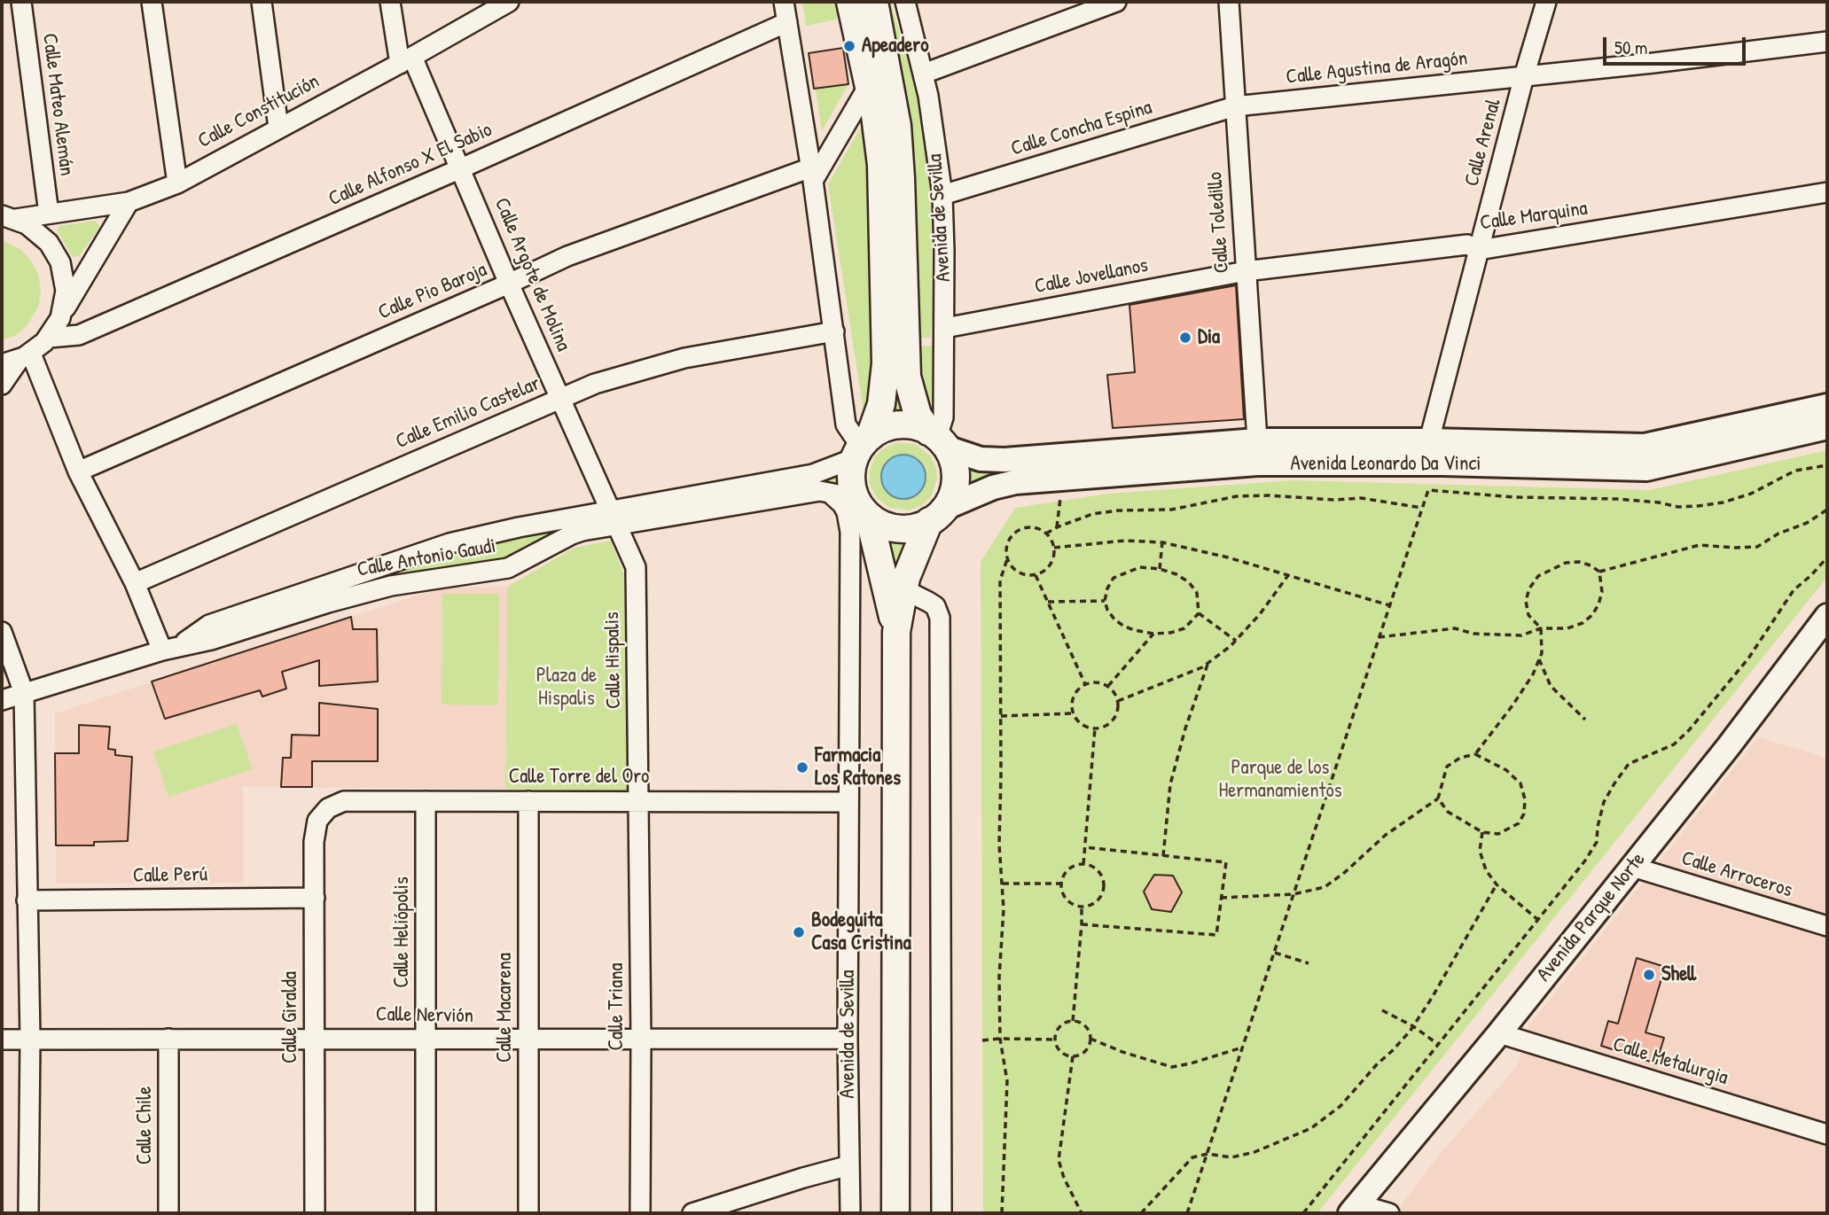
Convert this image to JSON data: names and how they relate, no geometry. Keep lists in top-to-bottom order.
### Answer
{
  "streets": {
    "main road": ["Avenida de Sevilla"],
    "street": [
      "Calle Agustina de Aragón",
      "Calle Mateo Alemán",
      "Calle Constitución",
      "Calle Concha Espina",
      "Calle Arenal",
      "Calle Alfonso X El Sabio",
      "Calle Marquina",
      "Calle Toledillo",
      "Calle Argote de Molina",
      "Calle Jovellanos",
      "Calle Pio Baroja",
      "Calle Emilio Castelar",
      "Avenida Leonardo Da Vinci",
      "Calle Antonio Gaudi",
      "Calle Hispalis",
      "Calle Torre del Oro",
      "Calle Arroceros",
      "Calle Perú",
      "Avenida Parque Norte",
      "Calle Heliópolis",
      "Calle Triana",
      "Calle Macarena",
      "Calle Nervión",
      "Calle Giralda",
      "Calle Metalurgia",
      "Calle Chile"
    ]
  },
  "crossings": [
    ["Calle Agustina de Aragón", "Calle Concha Espina"],
    ["Calle Agustina de Aragón", "Calle Arenal"],
    ["Calle Agustina de Aragón", "Calle Toledillo"],
    ["Calle Mateo Alemán", "Calle Constitución"],
    ["Calle Constitución", "Calle Argote de Molina"],
    ["Calle Concha Espina", "Avenida de Sevilla"],
    ["Calle Concha Espina", "Calle Toledillo"],
    ["Calle Arenal", "Calle Marquina"],
    ["Calle Arenal", "Avenida Leonardo Da Vinci"],
    ["Calle Alfonso X El Sabio", "Calle Argote de Molina"],
    ["Calle Marquina", "Calle Toledillo"],
    ["Calle Marquina", "Calle Jovellanos"],
    ["Avenida de Sevilla", "Calle Jovellanos"],
    ["Avenida de Sevilla", "Avenida Leonardo Da Vinci"],
    ["Avenida de Sevilla", "Calle Antonio Gaudi"],
    ["Avenida de Sevilla", "Calle Torre del Oro"],
    ["Avenida de Sevilla", "Calle Nervión"],
    ["Calle Toledillo", "Calle Jovellanos"],
    ["Calle Toledillo", "Avenida Leonardo Da Vinci"],
    ["Calle Argote de Molina", "Calle Pio Baroja"],
    ["Calle Argote de Molina", "Calle Emilio Castelar"],
    ["Calle Argote de Molina", "Calle Antonio Gaudi"],
    ["Calle Argote de Molina", "Calle Hispalis"],
    ["Avenida Leonardo Da Vinci", "Calle Antonio Gaudi"],
    ["Calle Antonio Gaudi", "Calle Hispalis"],
    ["Calle Hispalis", "Calle Torre del Oro"],
    ["Calle Hispalis", "Calle Triana"],
    ["Calle Torre del Oro", "Calle Heliópolis"],
    ["Calle Torre del Oro", "Calle Triana"],
    ["Calle Torre del Oro", "Calle Macarena"],
    ["Calle Torre del Oro", "Calle Giralda"],
    ["Calle Arroceros", "Avenida Parque Norte"],
    ["Calle Perú", "Calle Giralda"],
    ["Avenida Parque Norte", "Calle Metalurgia"],
    ["Calle Heliópolis", "Calle Nervión"],
    ["Calle Triana", "Calle Nervión"],
    ["Calle Macarena", "Calle Nervión"],
    ["Calle Nervión", "Calle Giralda"],
    ["Calle Nervión", "Calle Chile"]
  ],
  "parks": ["Plaza de Hispalis", "Parque de los Hermanamientos"],
  "places": [
    "Apeadero",
    "Dia",
    "Farmacia Los Ratones",
    "Bodeguita Casa Cristina",
    "Shell"
  ],
  "scale_bar": "50 m"
}
